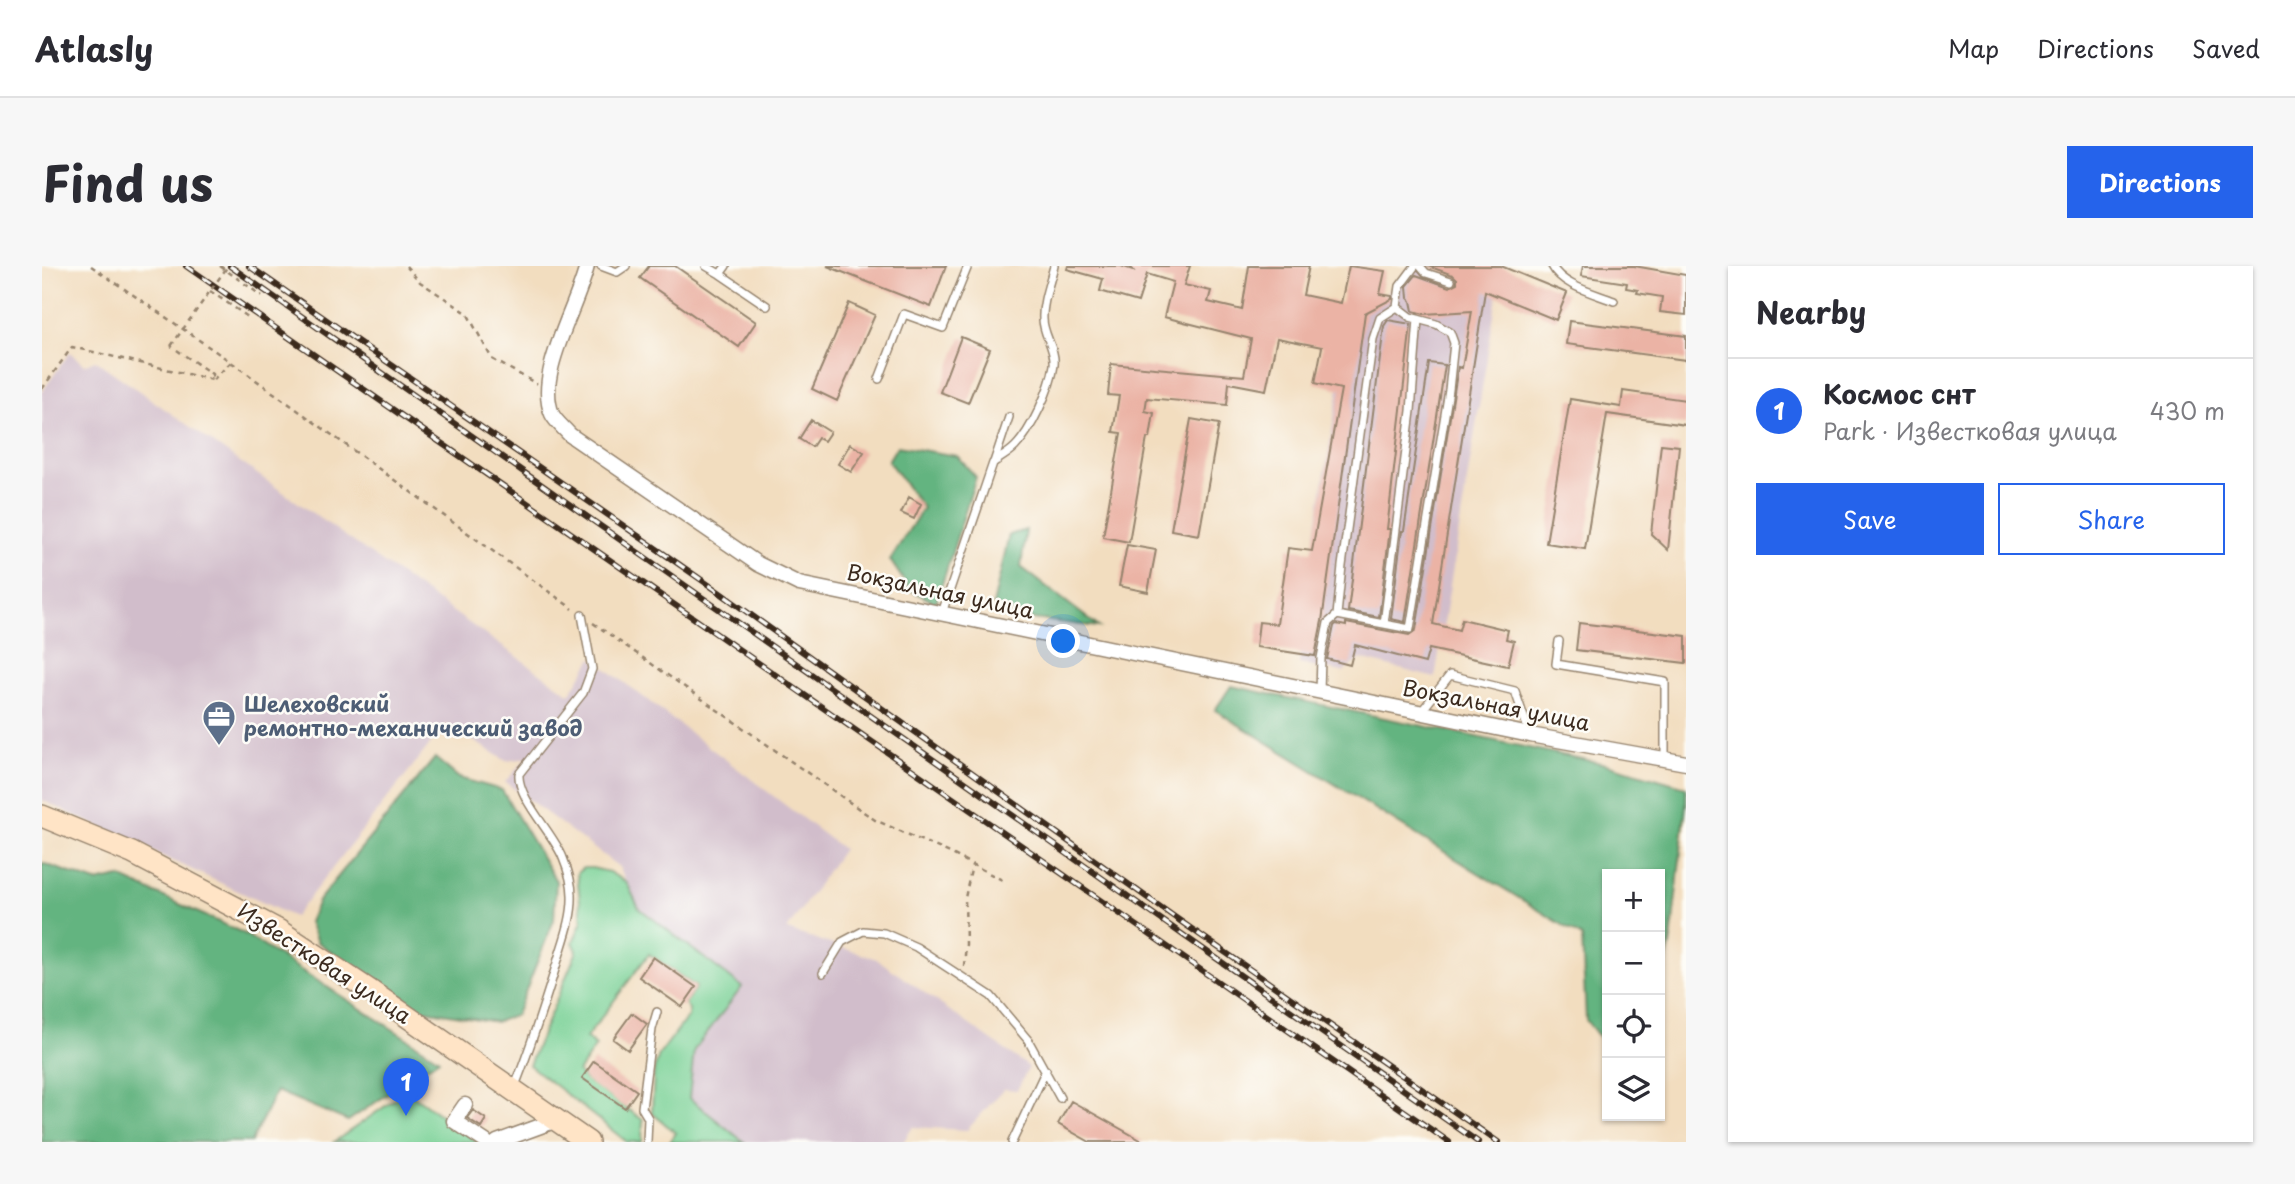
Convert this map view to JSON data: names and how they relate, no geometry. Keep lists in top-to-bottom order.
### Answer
{
  "streets": {
    "main road": ["Известковая улица"],
    "street": ["Вокзальная улица"]
  },
  "places": {
    "office": ["Шелеховский ремонтно-механический завод"]
  },
  "page": {
    "header": "Atlasly",
    "nav": ["Map", "Directions", "Saved"],
    "title": "Find us",
    "buttons": [
      "Directions",
      ["Save", "Share"]
    ],
    "heading": "Nearby",
    "list": [
      {
        "mark": "1",
        "name": "Космос снт",
        "note": "Park · Известковая улица",
        "value": "430 m"
      }
    ],
    "map_buttons": ["+", "−"],
    "pins": "1"
  }
}
